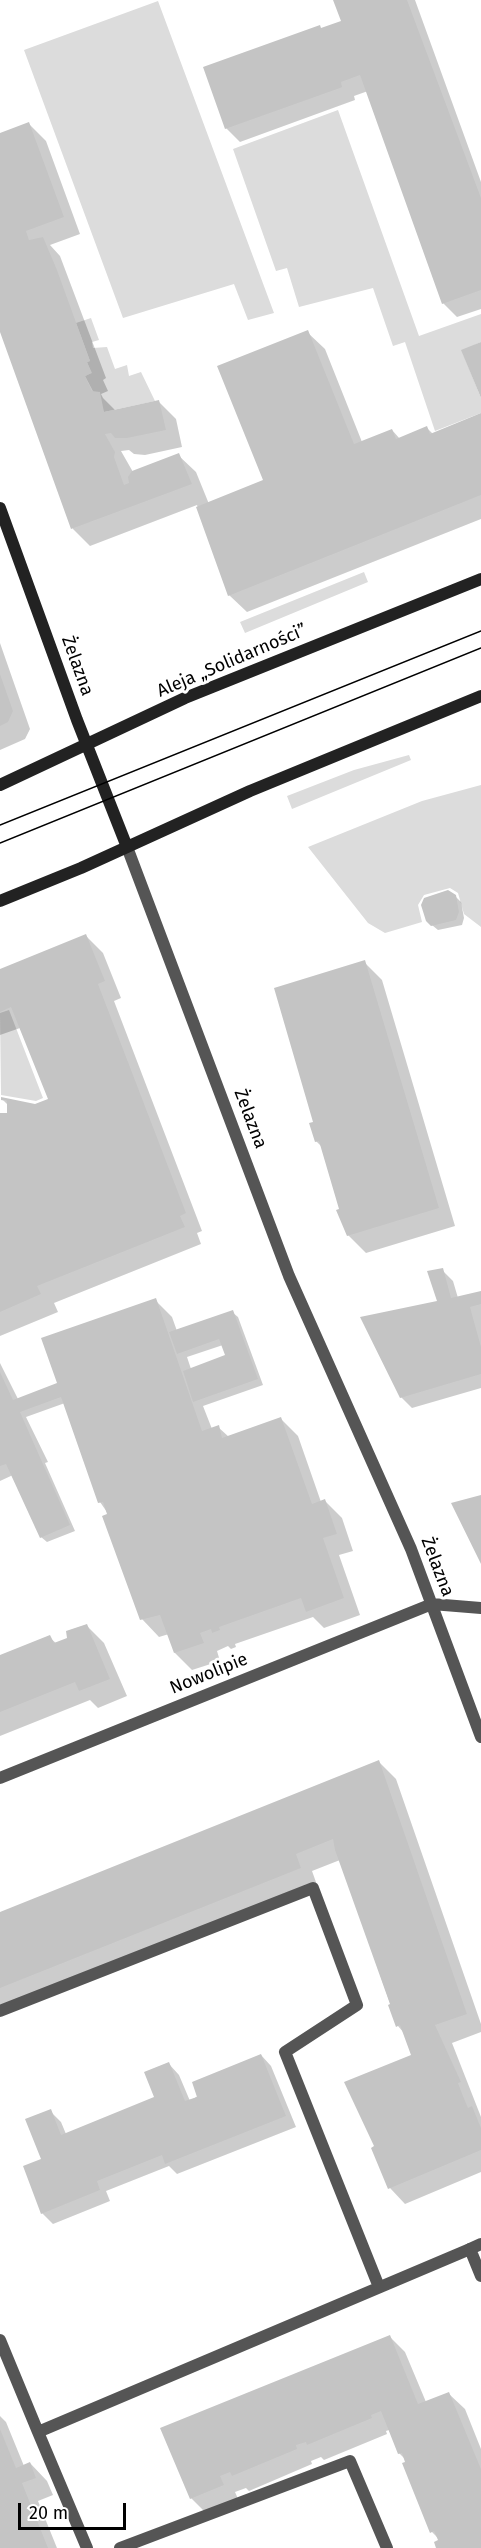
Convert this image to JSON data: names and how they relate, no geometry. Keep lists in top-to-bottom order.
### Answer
{
  "streets": {
    "main road": ["Aleja „Solidarności”", "Żelazna"],
    "street": ["Nowolipie"]
  },
  "crossings": [
    ["Aleja „Solidarności”", "Żelazna"],
    ["Żelazna", "Nowolipie"]
  ],
  "scale_bar": "20 m"
}
